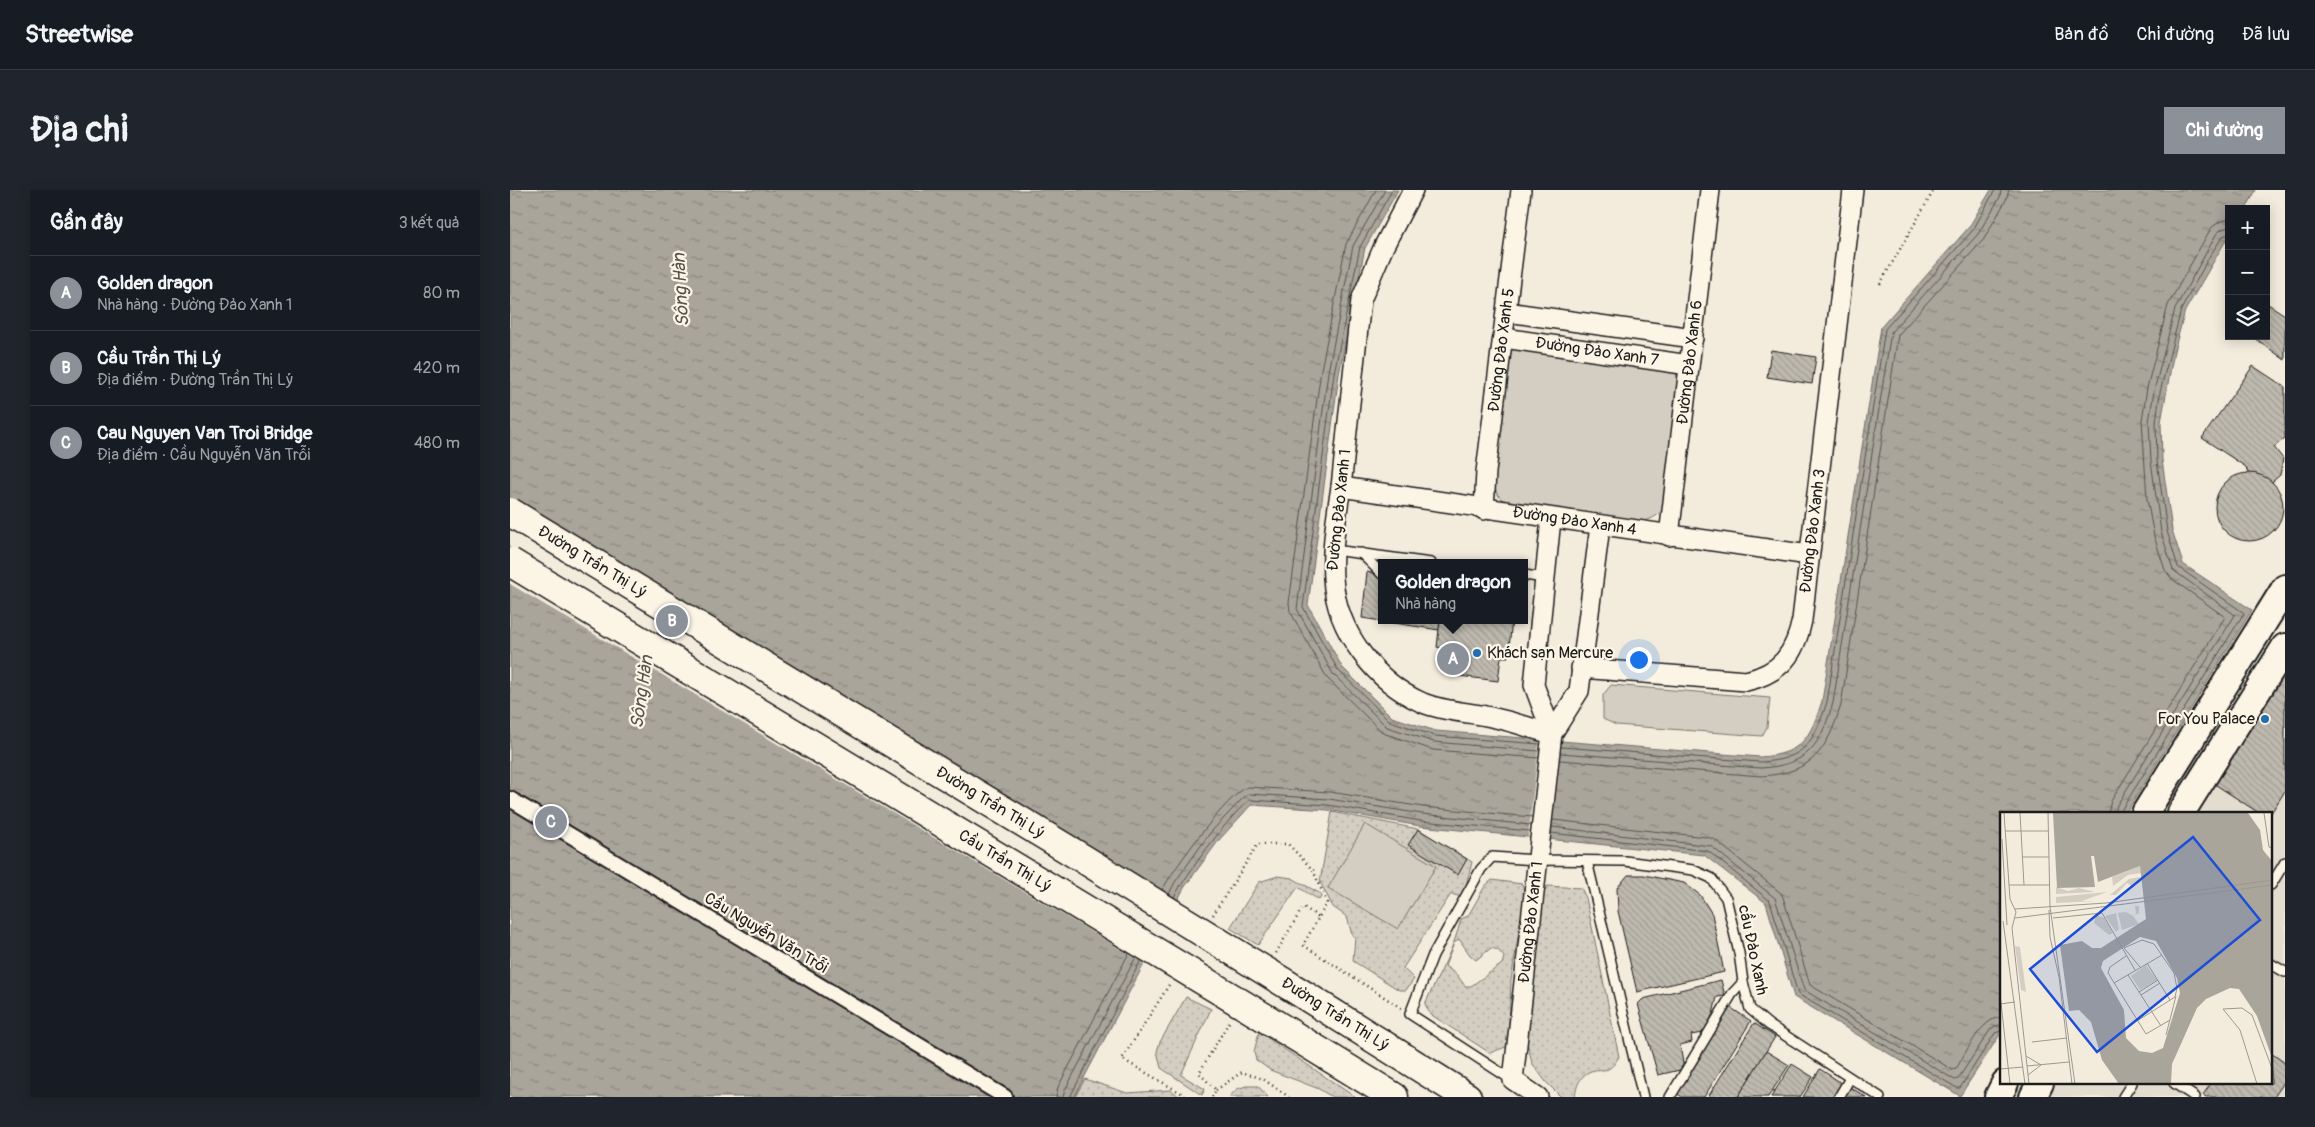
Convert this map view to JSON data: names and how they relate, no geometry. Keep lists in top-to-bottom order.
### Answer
{
  "streets": {
    "main road": ["Đường Trần Thị Lý", "Cầu Trần Thị Lý"],
    "street": [
      "Đường Đảo Xanh 5",
      "Đường Đảo Xanh 7",
      "Đường Đảo Xanh 6",
      "Đường Đảo Xanh 1",
      "Đường Đảo Xanh 4",
      "Đường Đảo Xanh 3",
      "Cầu Nguyễn Văn Trỗi"
    ],
    "lane": ["cầu Đảo Xanh"]
  },
  "crossings": [
    ["Đường Đảo Xanh 5", "Đường Đảo Xanh 7"],
    ["Đường Đảo Xanh 5", "Đường Đảo Xanh 4"],
    ["Đường Đảo Xanh 7", "Đường Đảo Xanh 6"],
    ["Đường Đảo Xanh 6", "Đường Đảo Xanh 4"],
    ["Đường Đảo Xanh 1", "Đường Đảo Xanh 4"],
    ["Đường Đảo Xanh 1", "Đường Đảo Xanh 3"],
    ["Đường Đảo Xanh 1", "cầu Đảo Xanh"],
    ["Đường Đảo Xanh 4", "Đường Đảo Xanh 3"]
  ],
  "water": ["Sông Hàn"],
  "places": ["Khách sạn Mercure", "For You Palace"],
  "page": {
    "header": "Streetwise",
    "nav": ["Bản đồ", "Chỉ đường", "Đã lưu"],
    "buttons": "Chỉ đường",
    "title": "Địa chỉ",
    "heading": ["Gần đây", "3 kết quả"],
    "map_buttons": ["+", "−"],
    "list": [
      {
        "mark": "A",
        "name": "Golden dragon",
        "note": "Nhà hàng · Đường Đảo Xanh 1",
        "value": "80 m"
      },
      {
        "mark": "B",
        "name": "Cầu Trần Thị Lý",
        "note": "Địa điểm · Đường Trần Thị Lý",
        "value": "420 m"
      },
      {
        "mark": "C",
        "name": "Cau Nguyen Van Troi Bridge",
        "note": "Địa điểm · Cầu Nguyễn Văn Trỗi",
        "value": "480 m"
      }
    ],
    "popup": ["Golden dragon", "Nhà hàng"],
    "pins": ["B", "A", "C"]
  }
}
